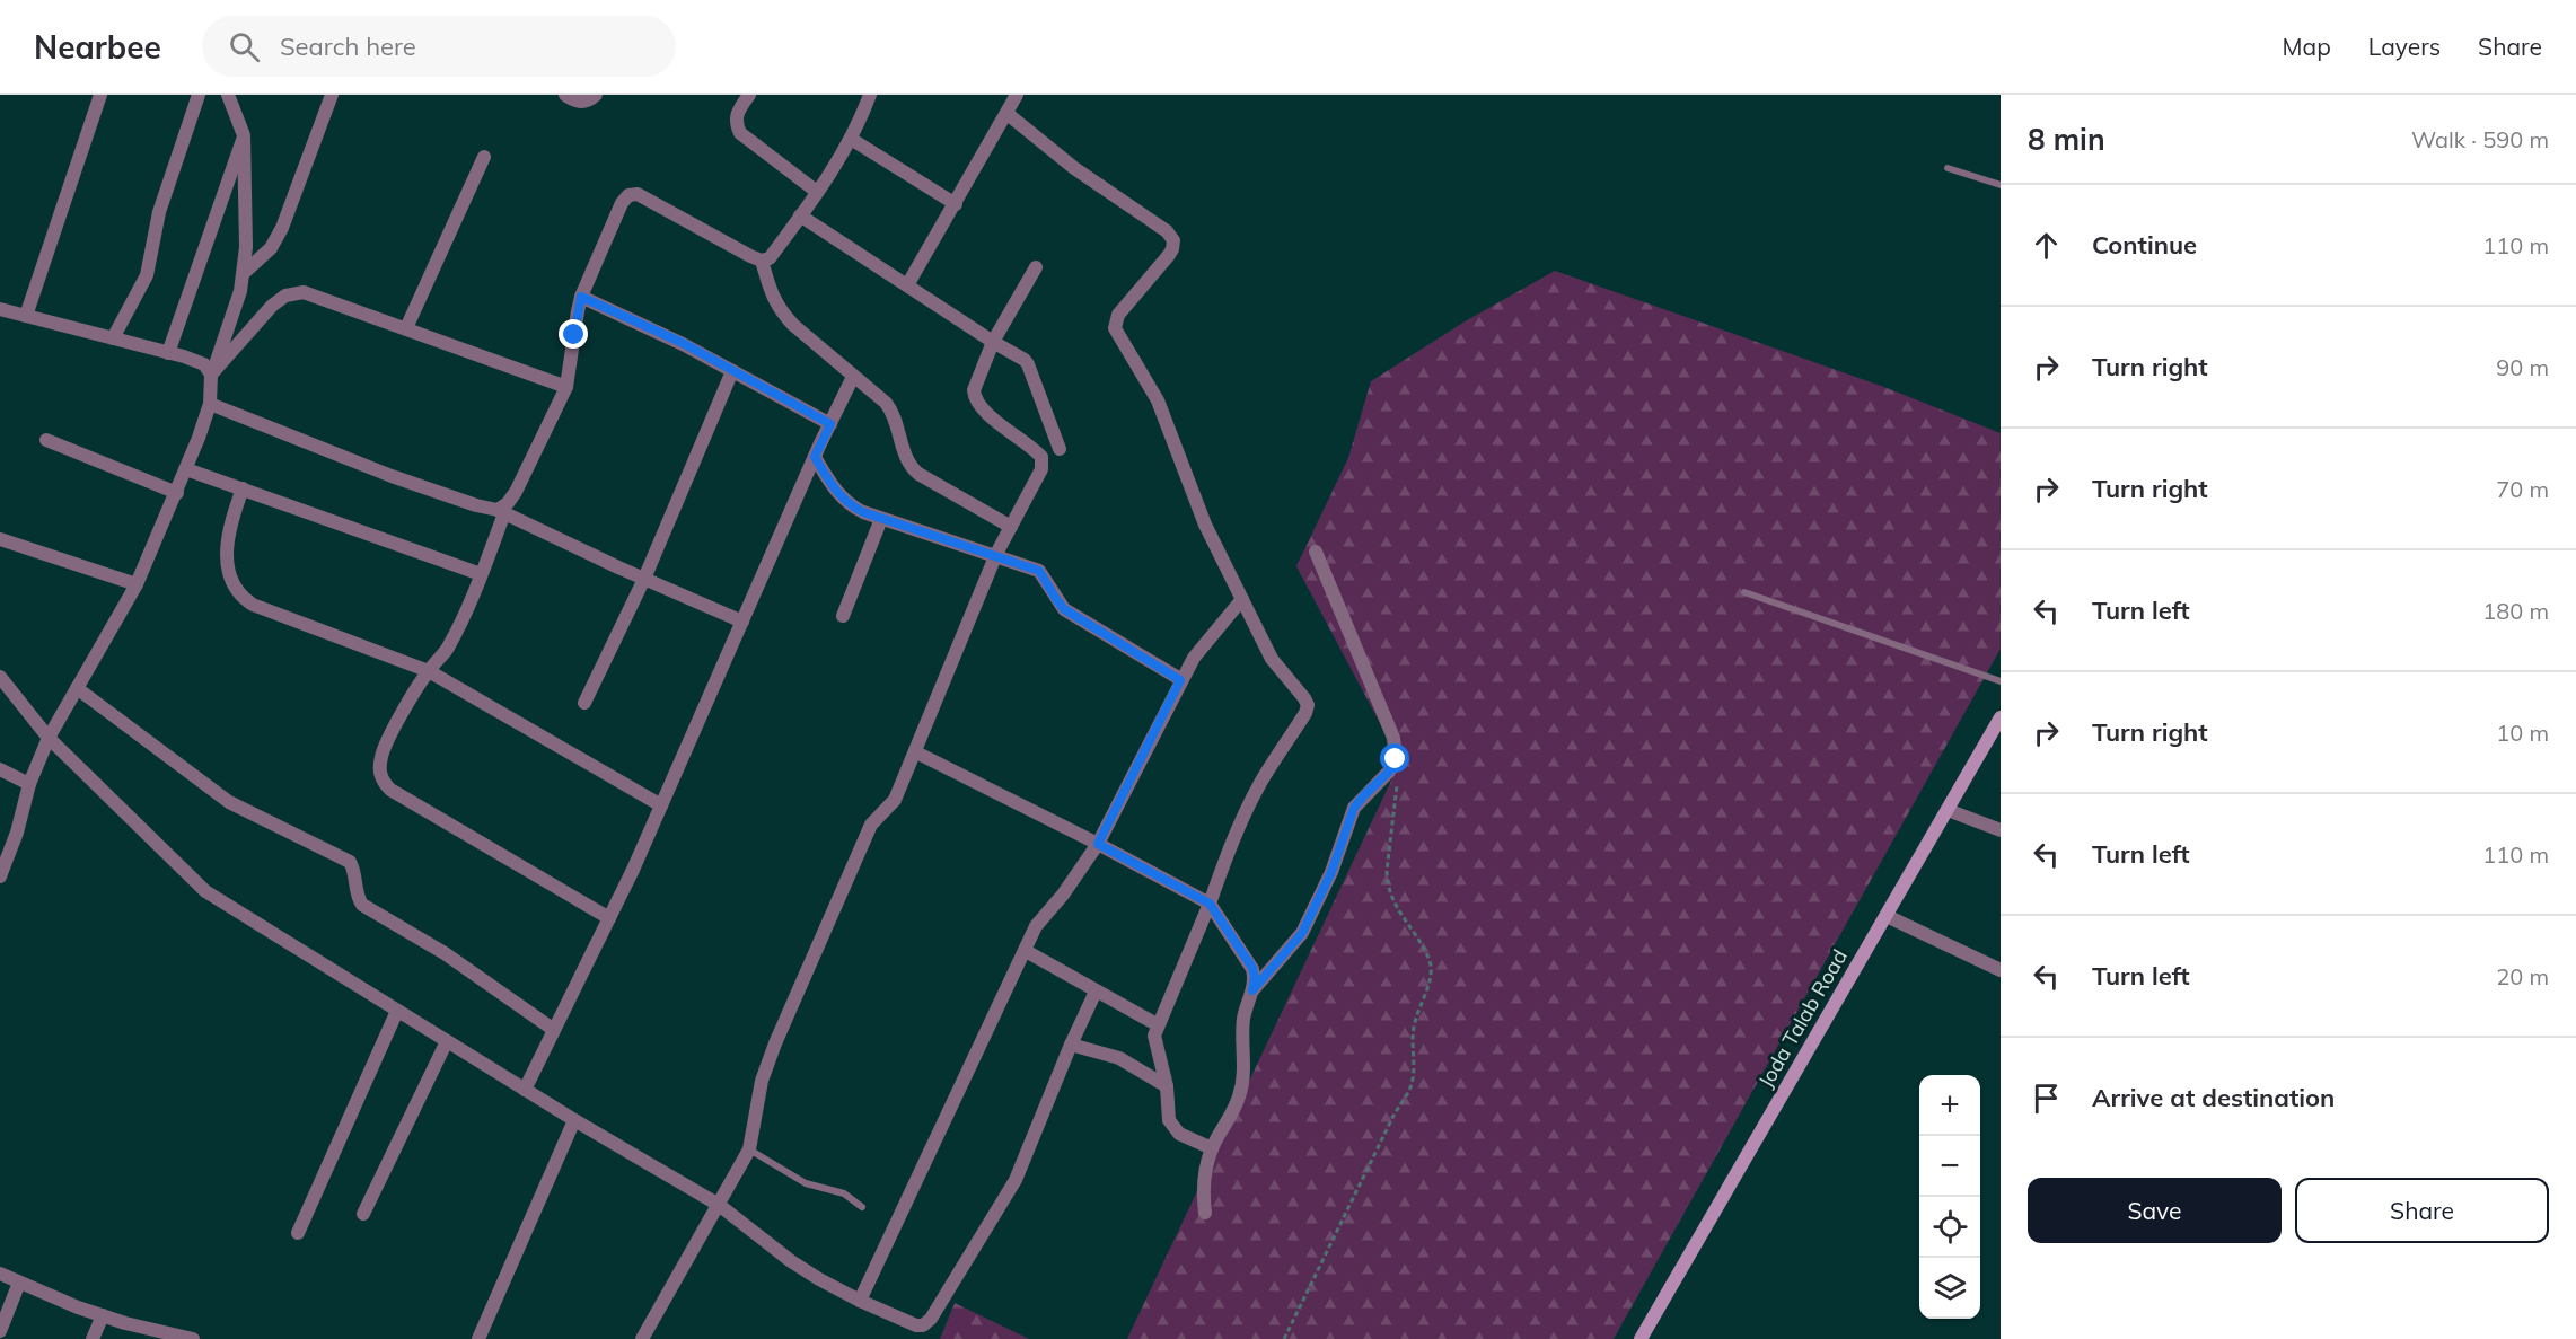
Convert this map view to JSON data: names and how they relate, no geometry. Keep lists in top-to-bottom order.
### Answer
{
  "streets": {
    "street": ["Joda Talab Road"]
  },
  "page": {
    "header": "Nearbee",
    "search": "Search here",
    "nav": ["Map", "Layers", "Share"],
    "heading": ["8 min", "Walk · 590 m"],
    "list": [
      ["Continue", "110 m"],
      ["Turn right", "90 m"],
      ["Turn right", "70 m"],
      ["Turn left", "180 m"],
      ["Turn right", "10 m"],
      ["Turn left", "110 m"],
      ["Turn left", "20 m"],
      "Arrive at destination"
    ],
    "map_buttons": ["+", "−"],
    "buttons": ["Save", "Share"]
  }
}
